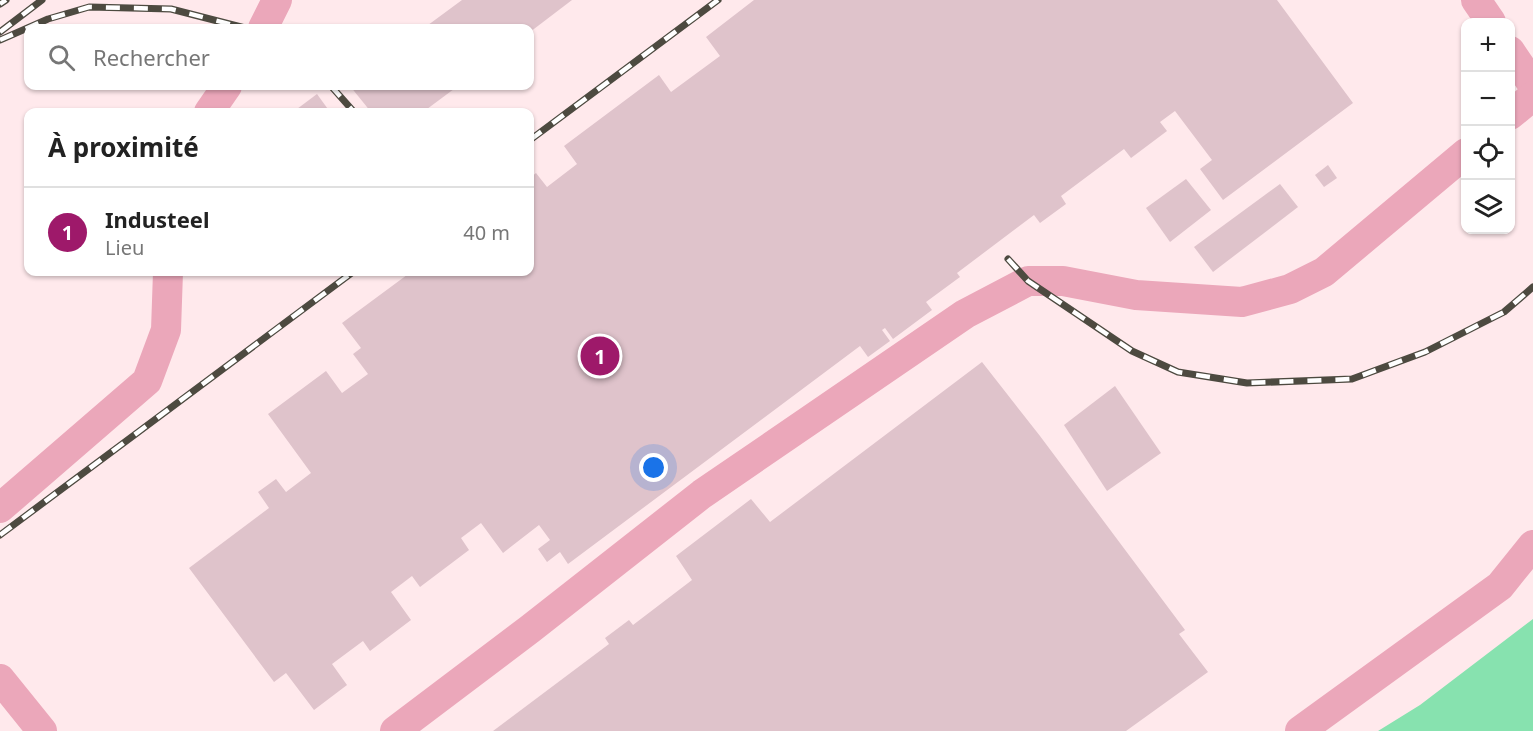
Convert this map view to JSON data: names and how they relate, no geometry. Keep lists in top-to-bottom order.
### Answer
{
  "page": {
    "map_buttons": ["+", "−"],
    "search": "Rechercher",
    "heading": "À proximité",
    "list": [
      {
        "mark": "1",
        "name": "Industeel",
        "note": "Lieu",
        "value": "40 m"
      }
    ],
    "pins": "1"
  }
}
